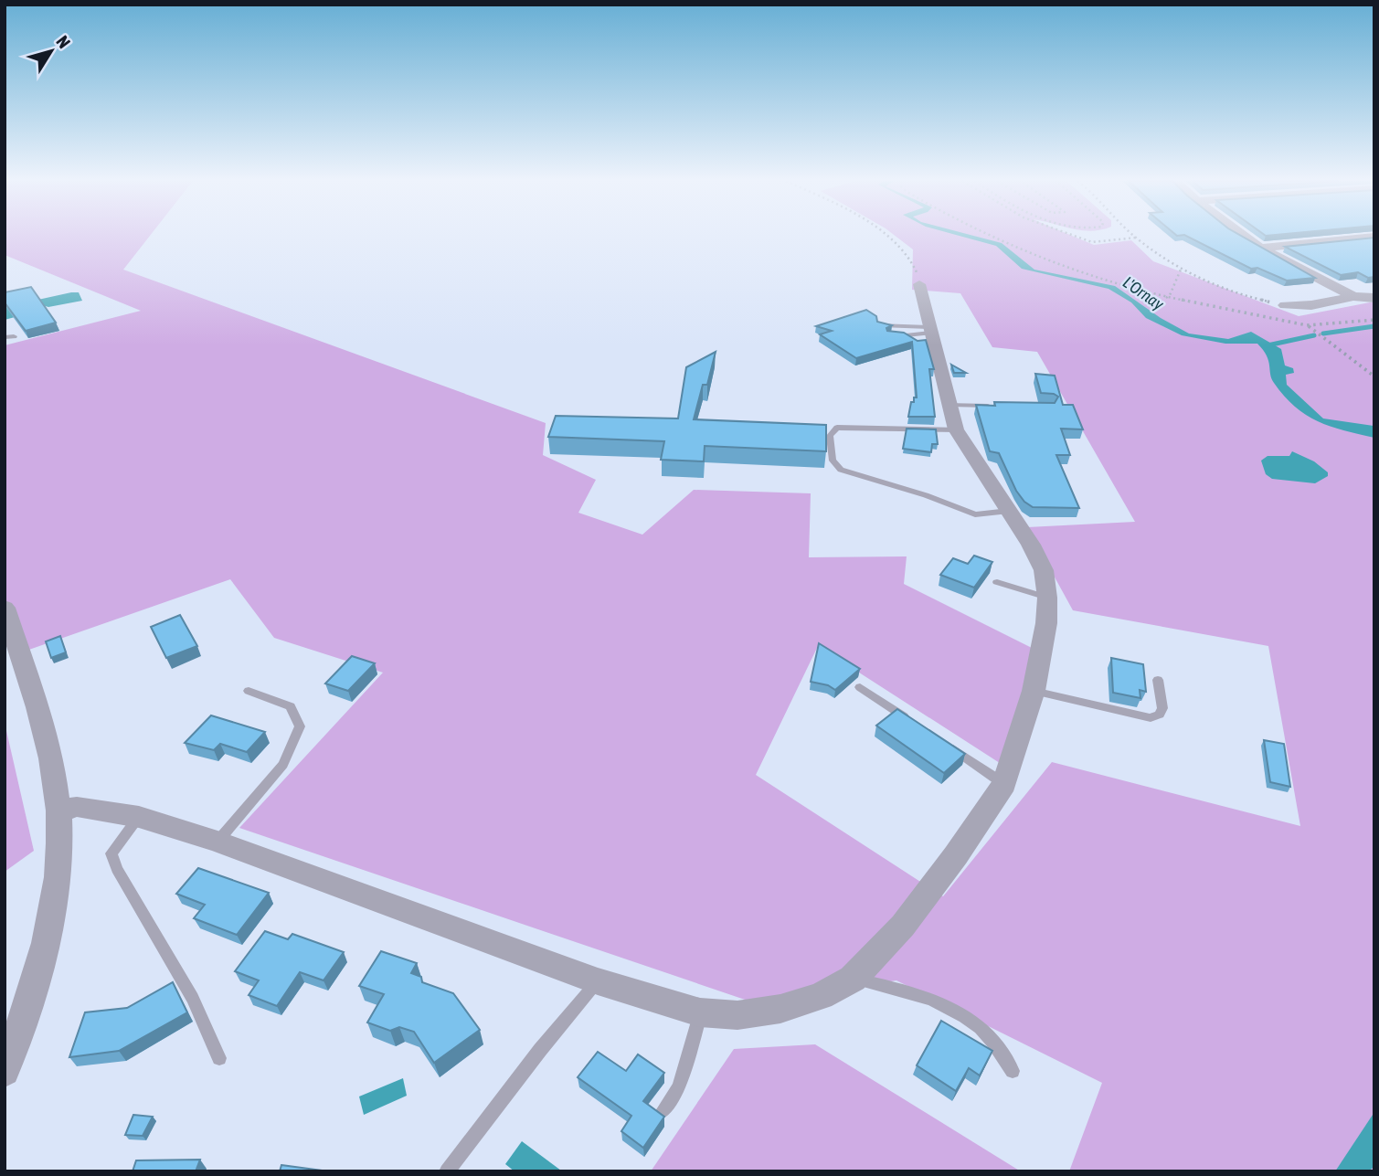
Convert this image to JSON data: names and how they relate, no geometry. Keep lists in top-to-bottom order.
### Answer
{
  "water": ["L'Ornay"],
  "north": "top right"
}
